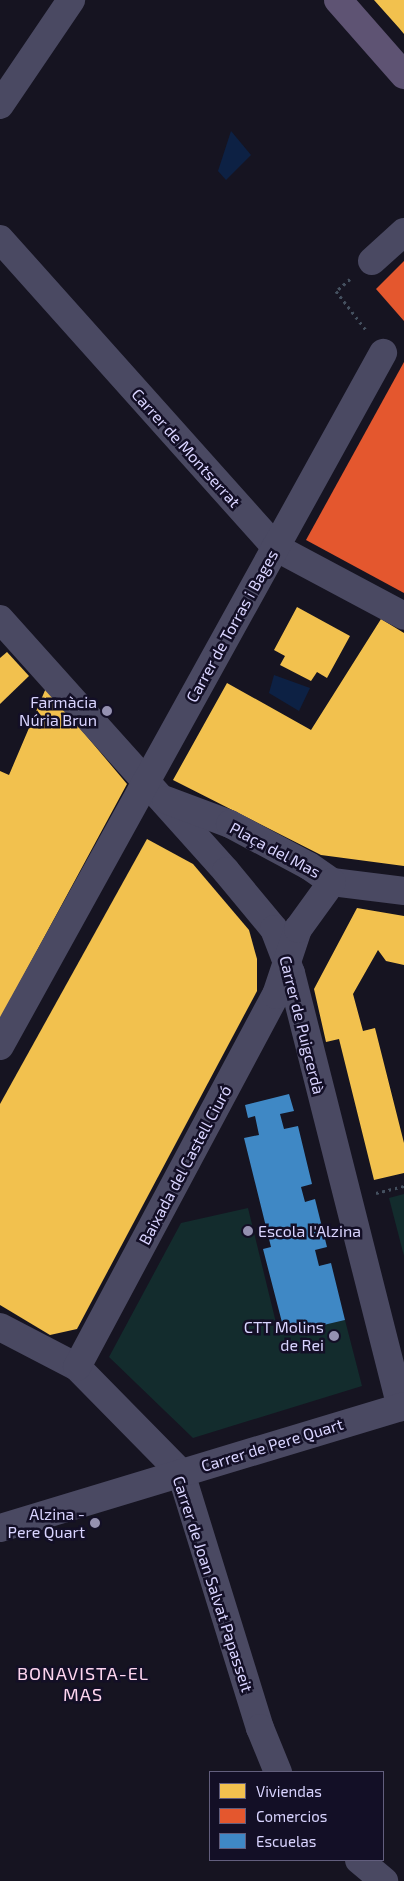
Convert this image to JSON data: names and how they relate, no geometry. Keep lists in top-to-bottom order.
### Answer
{
  "streets": {
    "street": [
      "Carrer de Montserrat",
      "Carrer de Torras i Bages",
      "Plaça del Mas",
      "Carrer de Puigcerdà",
      "Baixada del Castell Ciuró",
      "Carrer de Pere Quart",
      "Carrer de Joan Salvat Papasseit"
    ]
  },
  "crossings": [
    ["Carrer de Montserrat", "Carrer de Torras i Bages"],
    ["Carrer de Torras i Bages", "Plaça del Mas"],
    ["Carrer de Torras i Bages", "Carrer de Puigcerdà"],
    ["Plaça del Mas", "Carrer de Puigcerdà"],
    ["Plaça del Mas", "Baixada del Castell Ciuró"],
    ["Carrer de Puigcerdà", "Baixada del Castell Ciuró"],
    ["Carrer de Puigcerdà", "Carrer de Pere Quart"],
    ["Baixada del Castell Ciuró", "Carrer de Joan Salvat Papasseit"],
    ["Carrer de Pere Quart", "Carrer de Joan Salvat Papasseit"]
  ],
  "districts": ["BONAVISTA-EL MAS"],
  "places": [
    "Farmàcia Núria Brun",
    "Escola l'Alzina",
    "CTT Molins de Rei",
    "Alzina - Pere Quart"
  ],
  "legend": ["Viviendas", "Comercios", "Escuelas"]
}
